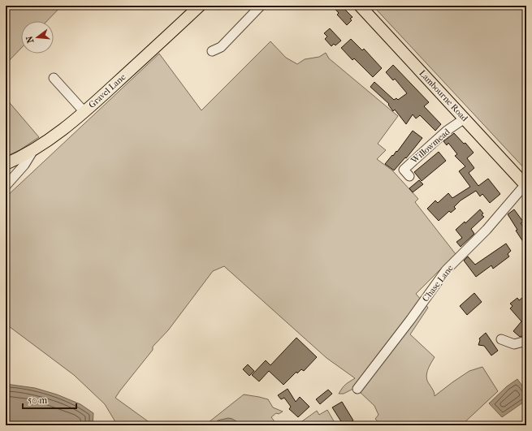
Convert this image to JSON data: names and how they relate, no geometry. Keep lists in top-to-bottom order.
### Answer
{
  "streets": {
    "main road": ["Gravel Lane", "Lambourne Road"],
    "street": ["Willowmead", "Chase Lane"]
  },
  "crossings": [
    ["Lambourne Road", "Willowmead"],
    ["Lambourne Road", "Chase Lane"]
  ],
  "scale_bar": "50 m",
  "north": "left"
}
